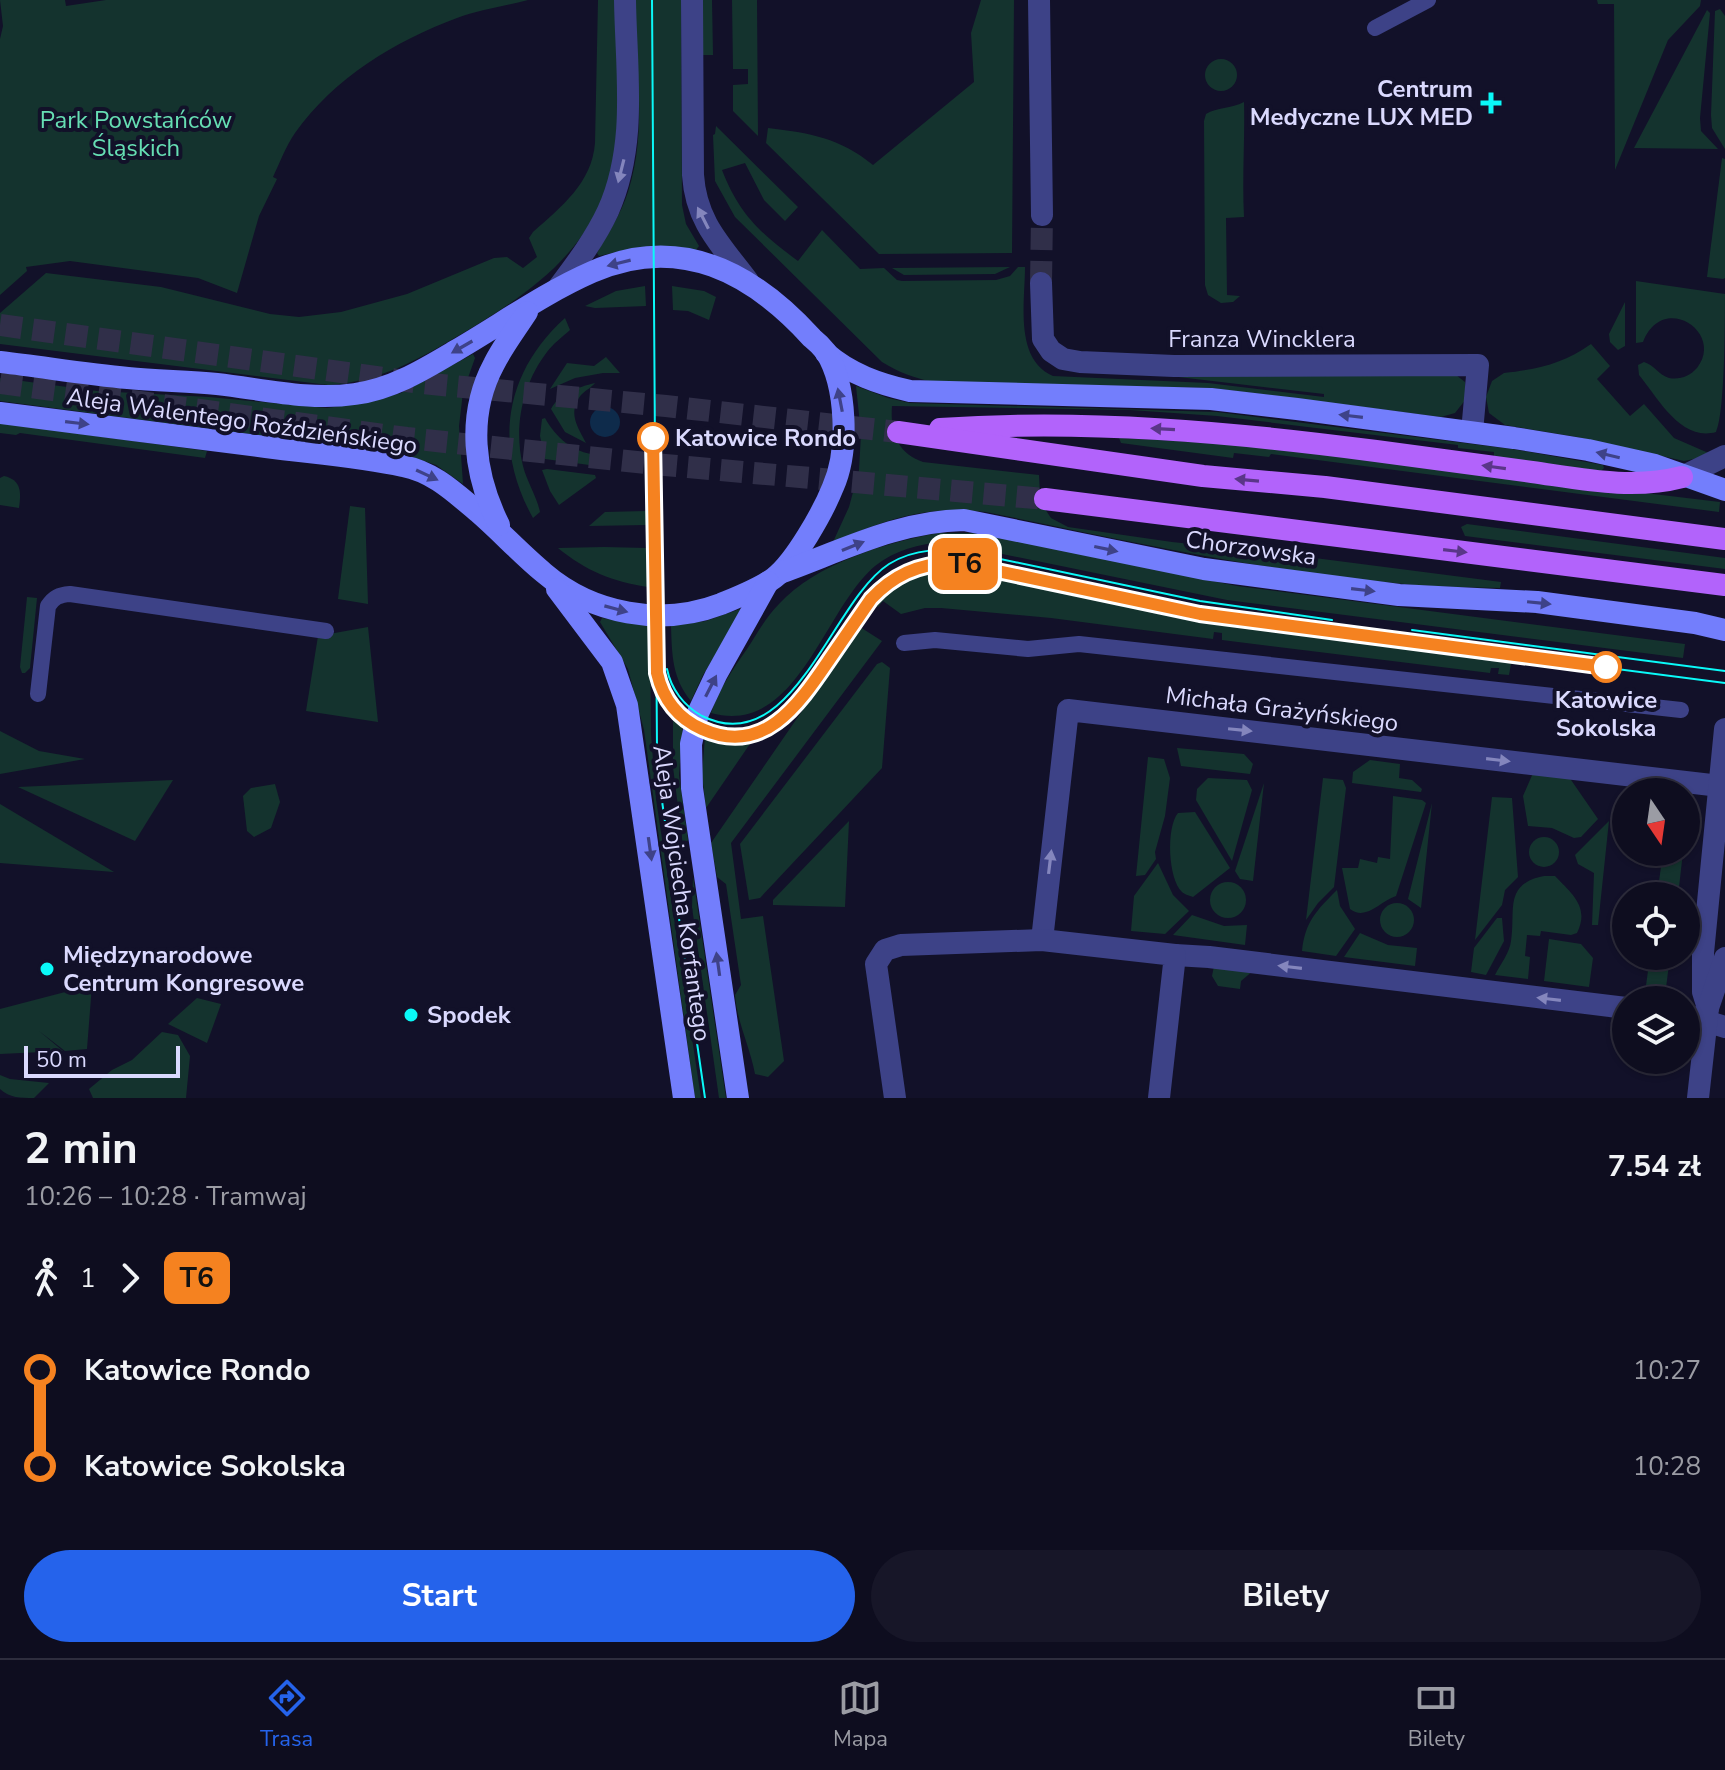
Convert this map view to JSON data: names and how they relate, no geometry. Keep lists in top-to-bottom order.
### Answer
{
  "streets": {
    "main road": ["Aleja Walentego Roździeńskiego", "Chorzowska", "Aleja Wojciecha Korfantego"],
    "street": ["Franza Wincklera", "Michała Grażyńskiego"]
  },
  "crossings": [
    ["Aleja Walentego Roździeńskiego", "Chorzowska"],
    ["Aleja Walentego Roździeńskiego", "Aleja Wojciecha Korfantego"],
    ["Chorzowska", "Aleja Wojciecha Korfantego"]
  ],
  "parks": ["Park Powstańców Śląskich"],
  "places": {
    "health": ["Centrum Medyczne LUX MED"],
    "other": [
      "Katowice Rondo",
      "Katowice Sokolska",
      "Międzynarodowe Centrum Kongresowe",
      "Spodek"
    ]
  },
  "lines": ["tram line T6"],
  "scale_bar": "50 m",
  "north": "bottom",
  "page": {
    "on_map": "T6",
    "scale": "50 m",
    "heading": ["2 min", "10:26 – 10:28 · Tramwaj", "7.54 zł"],
    "legs": ["1", "T6"],
    "list": [
      {
        "name": "Katowice Rondo",
        "value": "10:27"
      },
      {
        "name": "Katowice Sokolska",
        "value": "10:28"
      }
    ],
    "buttons": ["Start", "Bilety"],
    "tabs": ["Trasa", "Mapa", "Bilety"]
  }
}
